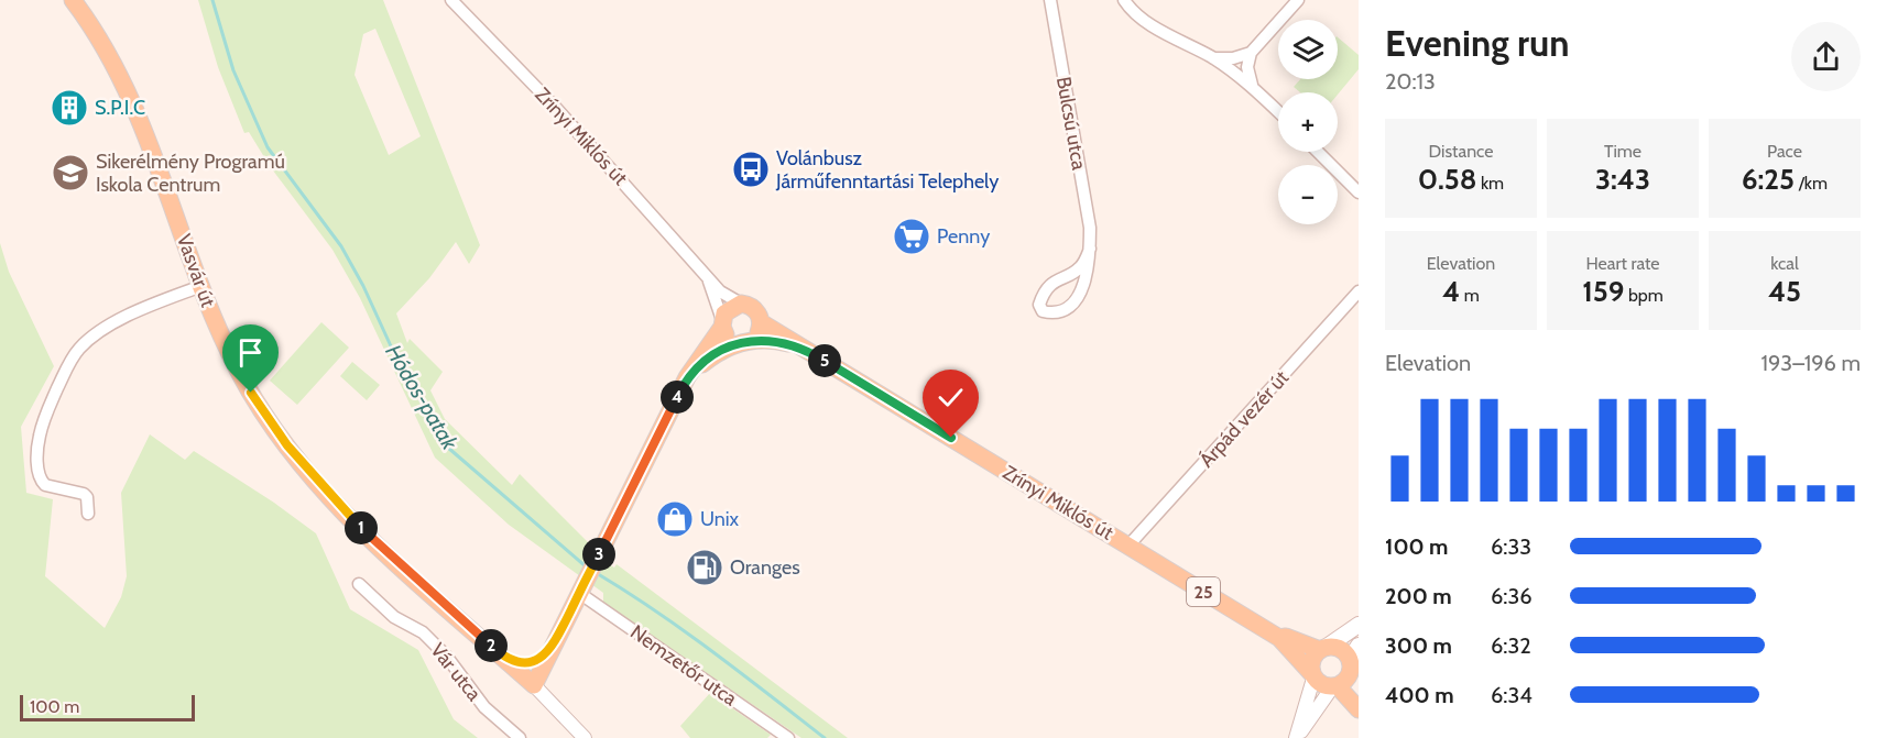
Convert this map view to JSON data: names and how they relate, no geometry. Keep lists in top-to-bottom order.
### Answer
{
  "streets": {
    "main road": ["Zrínyi Miklós út", "Vasvár út", "25"],
    "street": [
      "Bulcsú utca",
      "Árpád vezér út",
      "Nemzetőr utca",
      "Vár utca"
    ]
  },
  "crossings": [
    ["Zrínyi Miklós út", "Árpád vezér út"],
    ["Zrínyi Miklós út", "25"],
    ["Vasvár út", "25"],
    ["25", "Nemzetőr utca"]
  ],
  "water": ["Hódos-patak"],
  "places": {
    "building": ["S.P.I.C"],
    "bus stop": ["Volánbusz Járműfenntartási Telephely"],
    "school or university": ["Sikerélmény Programú Iskola Centrum"],
    "supermarket": ["Penny"],
    "shop": ["Unix"],
    "fuel station": ["Oranges"]
  },
  "scale_bar": "100 m",
  "page": {
    "heading": ["Evening run", "20:13"],
    "map_buttons": ["+", "−"],
    "stats": [
      ["Distance", "0.58 km"],
      ["Time", "3:43"],
      ["Pace", "6:25 /km"],
      ["Elevation", "4 m"],
      ["Heart rate", "159 bpm"],
      ["kcal", "45"]
    ],
    "chart": ["Elevation", "193–196 m"],
    "pins": [
      "5",
      "4",
      "1",
      "3",
      "2"
    ],
    "list": [
      {
        "name": "100 m",
        "note": "6:33"
      },
      {
        "name": "200 m",
        "note": "6:36"
      },
      {
        "name": "300 m",
        "note": "6:32"
      },
      {
        "name": "400 m",
        "note": "6:34"
      }
    ],
    "scale": "100 m"
  }
}
